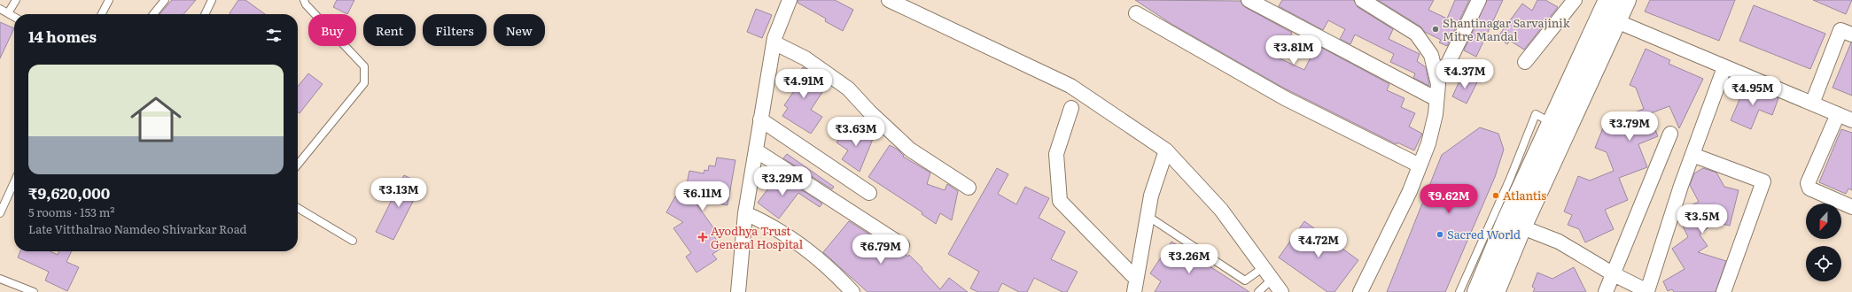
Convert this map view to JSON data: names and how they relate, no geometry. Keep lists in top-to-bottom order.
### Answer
{
  "places": {
    "other": ["Shantinagar Sarvajinik Mitre Mandal", "Atlantis", "Sacred World"],
    "health": ["Ayodhya Trust General Hospital"]
  },
  "north": "bottom",
  "page": {
    "chip": [
      "Buy",
      "Rent",
      "Filters",
      "New"
    ],
    "heading": "14 homes",
    "price": [
      "₹3.81M",
      "₹4.37M",
      "₹4.91M",
      "₹4.95M",
      "₹3.79M",
      "₹3.63M",
      "₹3.29M",
      "₹3.13M",
      "₹6.11M",
      "₹9.62M",
      "₹3.5M",
      "₹4.72M",
      "₹6.79M",
      "₹3.26M"
    ],
    "list": [
      {
        "name": "₹9,620,000",
        "note": "5 rooms · 153 m² · Late Vitthalrao Namdeo Shivarkar Road"
      }
    ]
  }
}
